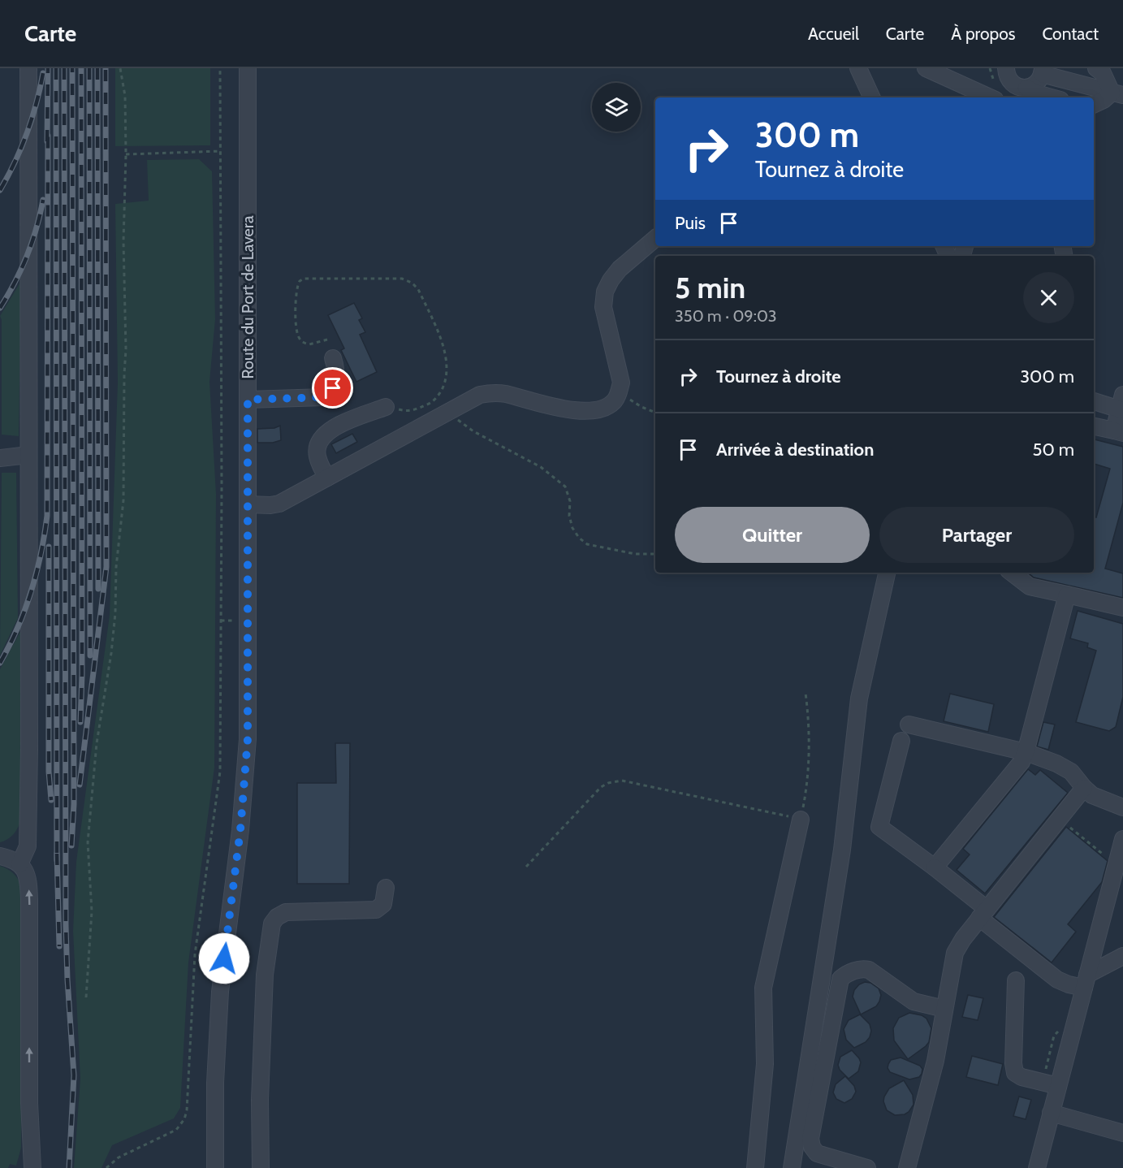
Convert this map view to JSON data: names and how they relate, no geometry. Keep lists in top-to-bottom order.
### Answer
{
  "streets": {
    "street": ["Route du Port de Lavera"]
  },
  "page": {
    "header": "Carte",
    "nav": [
      "Accueil",
      "Carte",
      "À propos",
      "Contact"
    ],
    "turn": ["300 m", "Tournez à droite"],
    "then": "Puis",
    "heading": ["5 min", "350 m · 09:03"],
    "list": [
      {
        "name": "Tournez à droite",
        "value": "300 m"
      },
      {
        "name": "Arrivée à destination",
        "value": "50 m"
      }
    ],
    "buttons": ["Quitter", "Partager"]
  }
}
